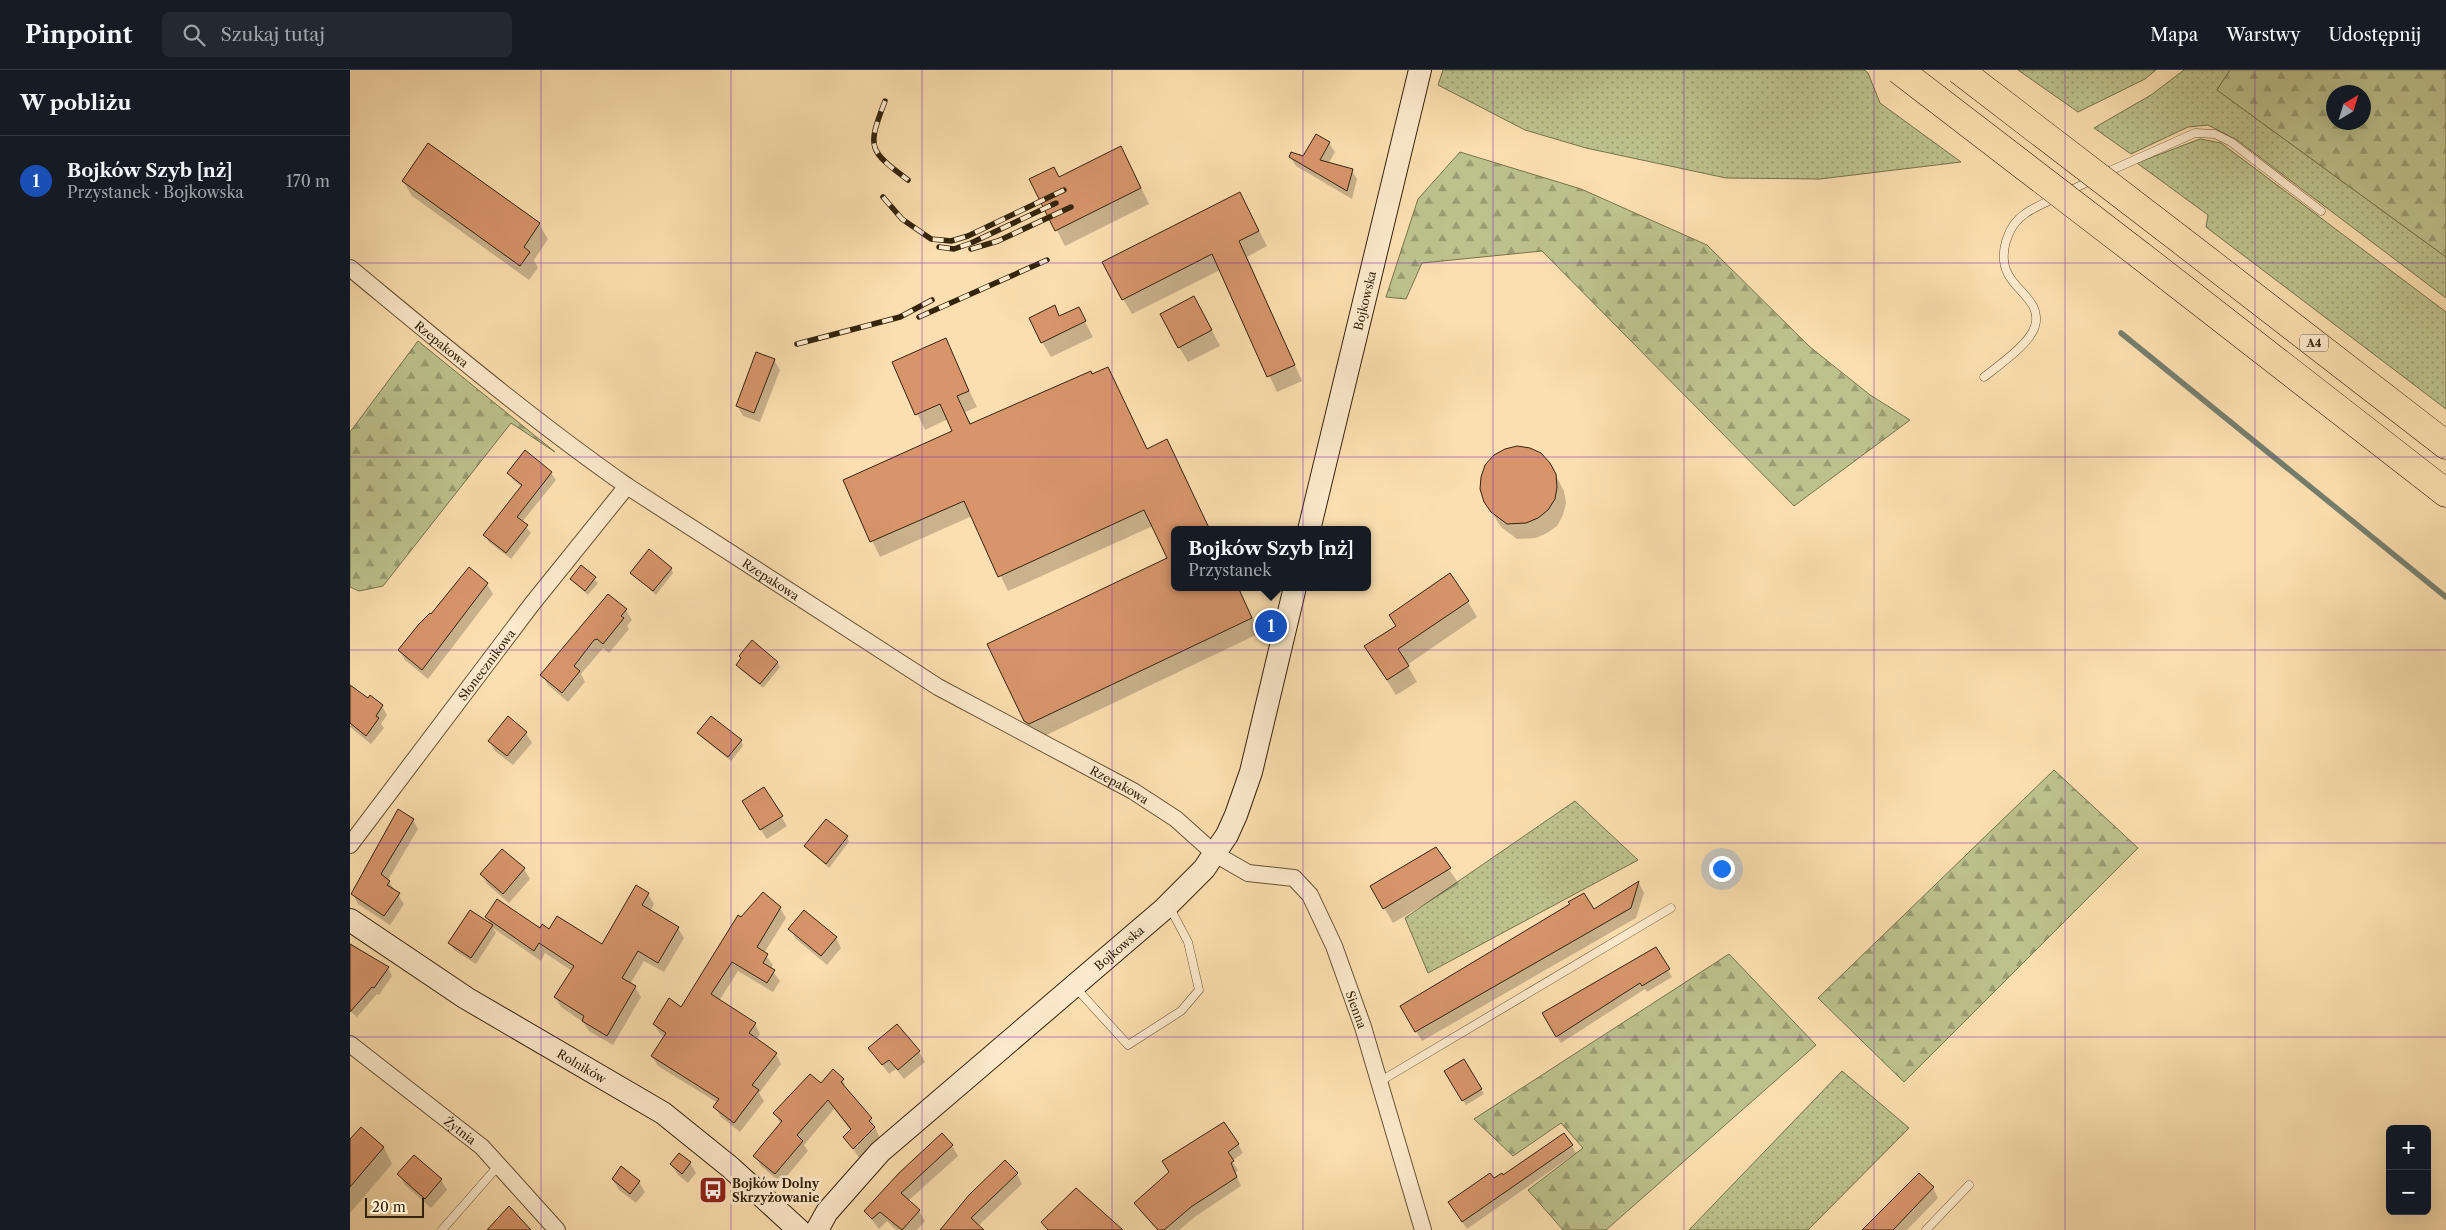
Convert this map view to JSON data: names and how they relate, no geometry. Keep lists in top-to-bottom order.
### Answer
{
  "streets": {
    "highway": ["A4"],
    "street": [
      "Bojkowska",
      "Rzepakowa",
      "Słonecznikowa",
      "Sienna",
      "Rolników",
      "Żytnia"
    ]
  },
  "crossings": [
    ["Bojkowska", "Rzepakowa"],
    ["Bojkowska", "Sienna"],
    ["Rzepakowa", "Słonecznikowa"],
    ["Rzepakowa", "Sienna"]
  ],
  "places": {
    "bus stop": ["Bojków Dolny Skrzyżowanie"]
  },
  "scale_bar": "20 m",
  "north": "top right",
  "page": {
    "header": "Pinpoint",
    "search": "Szukaj tutaj",
    "nav": ["Mapa", "Warstwy", "Udostępnij"],
    "heading": "W pobliżu",
    "list": [
      {
        "mark": "1",
        "name": "Bojków Szyb [nż]",
        "note": "Przystanek · Bojkowska",
        "value": "170 m"
      }
    ],
    "popup": ["Bojków Szyb [nż]", "Przystanek"],
    "pins": "1",
    "map_buttons": ["+", "−"],
    "scale": "20 m"
  }
}
